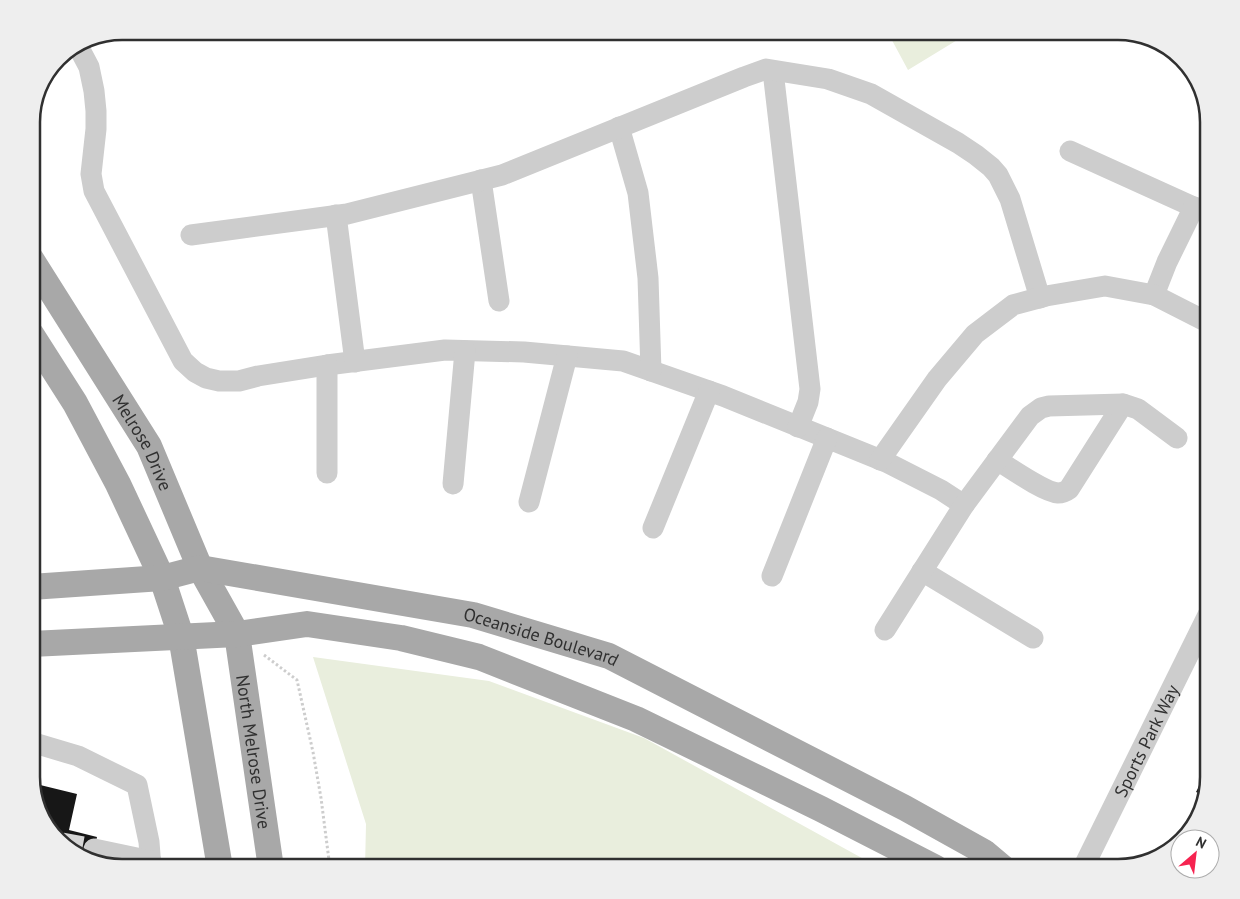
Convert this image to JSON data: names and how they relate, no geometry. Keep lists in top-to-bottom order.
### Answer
{
  "streets": {
    "main road": ["Melrose Drive", "Oceanside Boulevard", "North Melrose Drive"],
    "street": ["Sports Park Way"]
  },
  "crossings": [
    ["Melrose Drive", "Oceanside Boulevard"],
    ["Melrose Drive", "North Melrose Drive"],
    ["Oceanside Boulevard", "North Melrose Drive"]
  ],
  "north": "top right"
}
